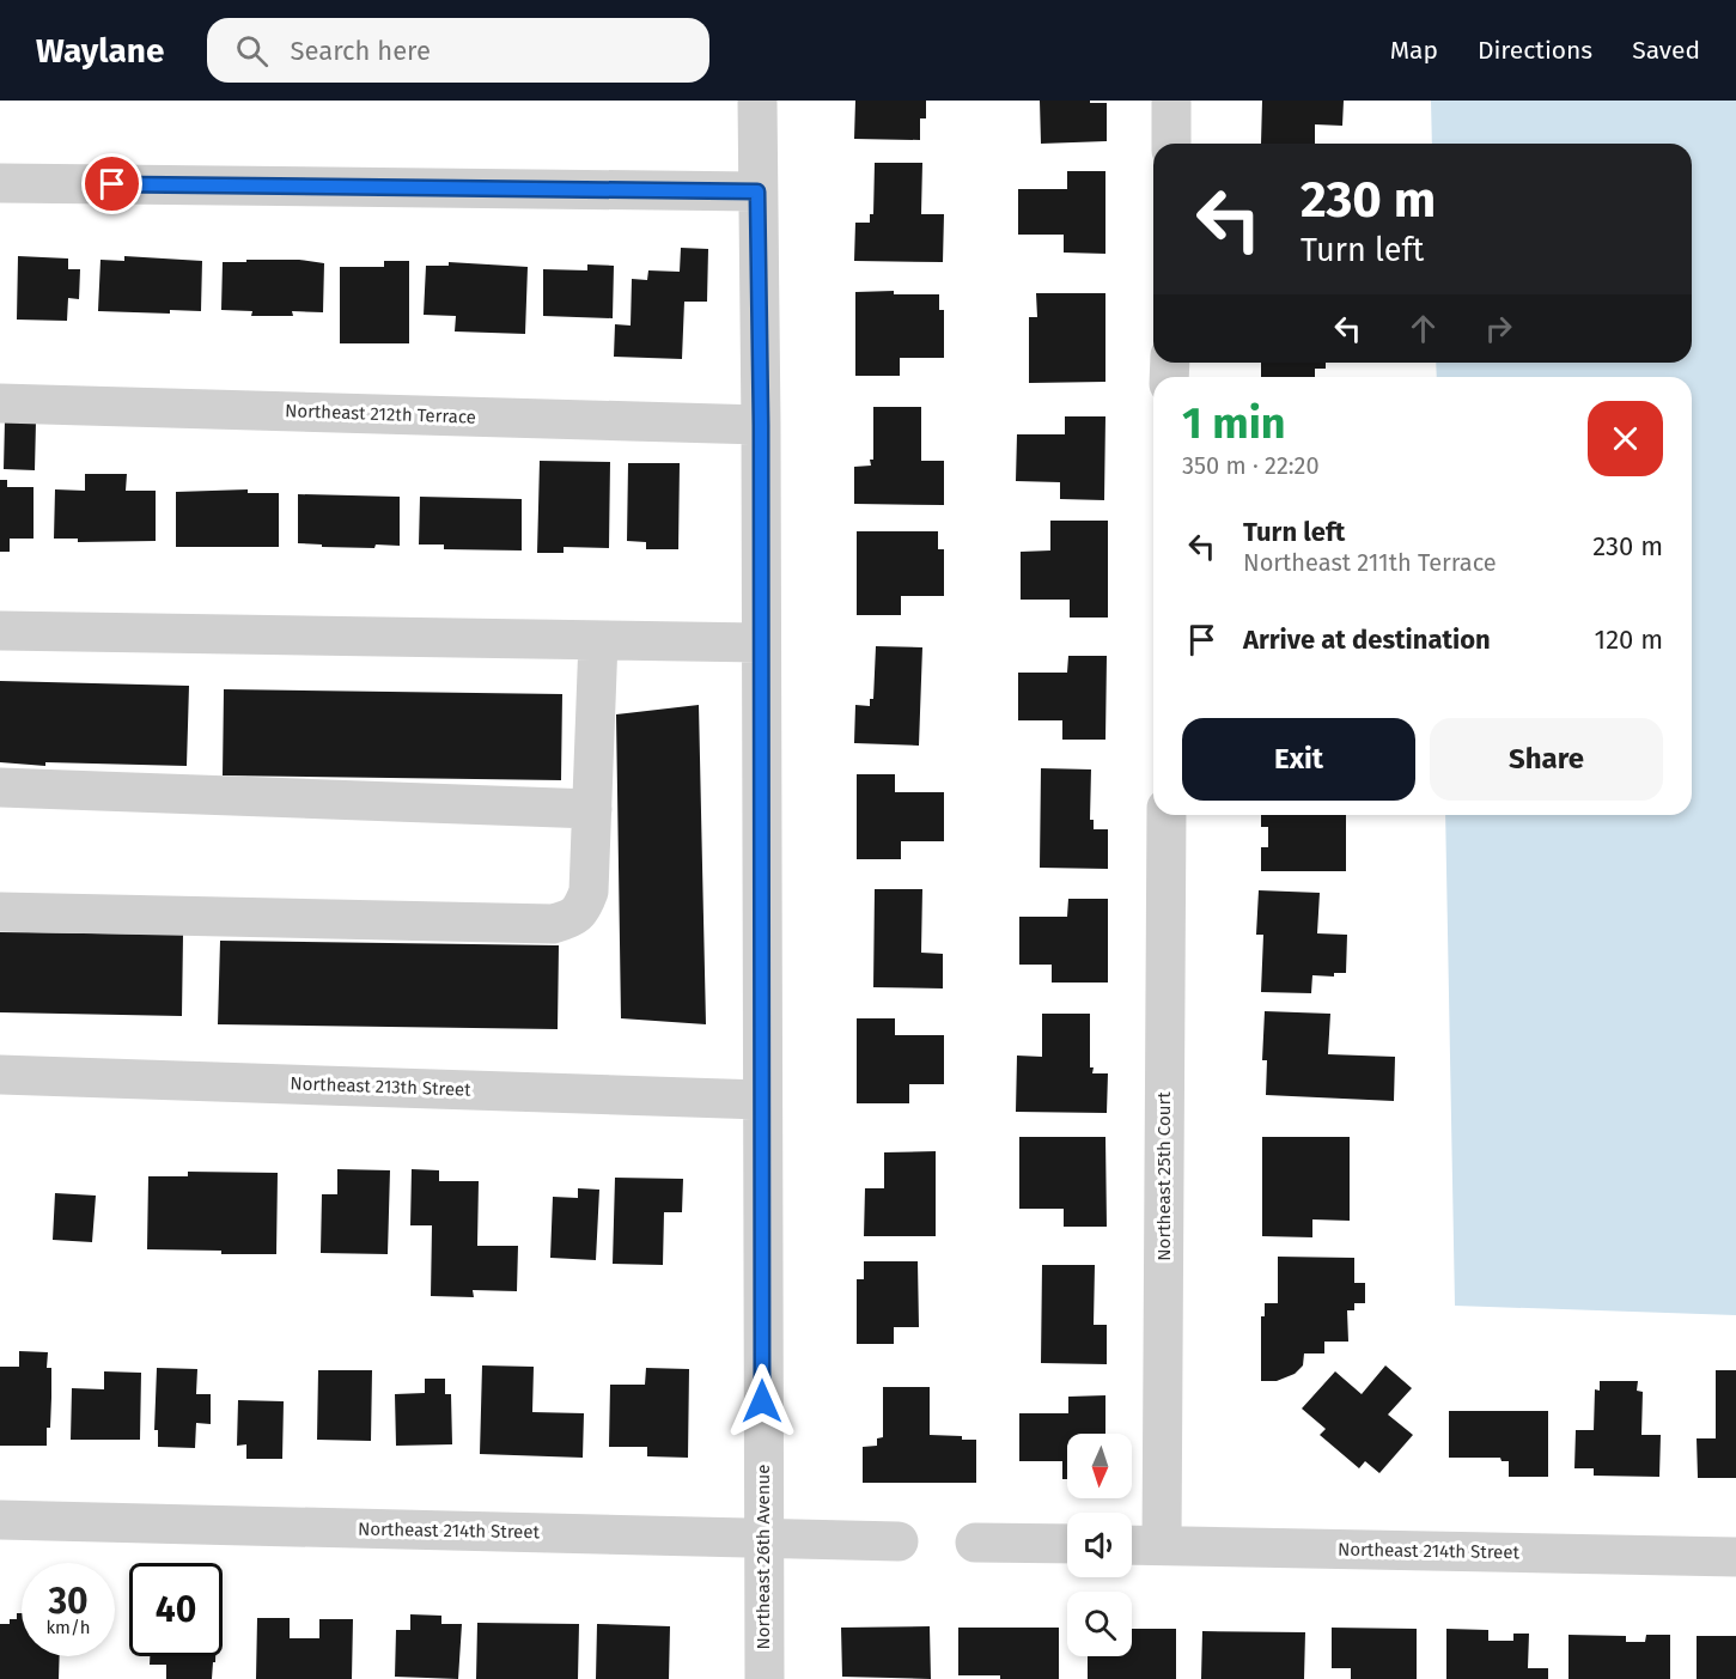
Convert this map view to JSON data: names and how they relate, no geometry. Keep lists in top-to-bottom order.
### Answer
{
  "streets": {
    "street": [
      "Northeast 212th Terrace",
      "Northeast 213th Street",
      "Northeast 25th Court",
      "Northeast 214th Street",
      "Northeast 26th Avenue"
    ]
  },
  "crossings": [
    ["Northeast 212th Terrace", "Northeast 26th Avenue"],
    ["Northeast 213th Street", "Northeast 26th Avenue"],
    ["Northeast 25th Court", "Northeast 214th Street"],
    ["Northeast 214th Street", "Northeast 26th Avenue"]
  ],
  "north": "bottom",
  "page": {
    "header": "Waylane",
    "search": "Search here",
    "nav": ["Map", "Directions", "Saved"],
    "turn": ["230 m", "Turn left"],
    "heading": ["1 min", "350 m · 22:20"],
    "list": [
      {
        "name": "Turn left",
        "note": "Northeast 211th Terrace",
        "value": "230 m"
      },
      {
        "name": "Arrive at destination",
        "value": "120 m"
      }
    ],
    "buttons": ["Exit", "Share"],
    "speed": "30 km/h",
    "limit": "40"
  }
}
